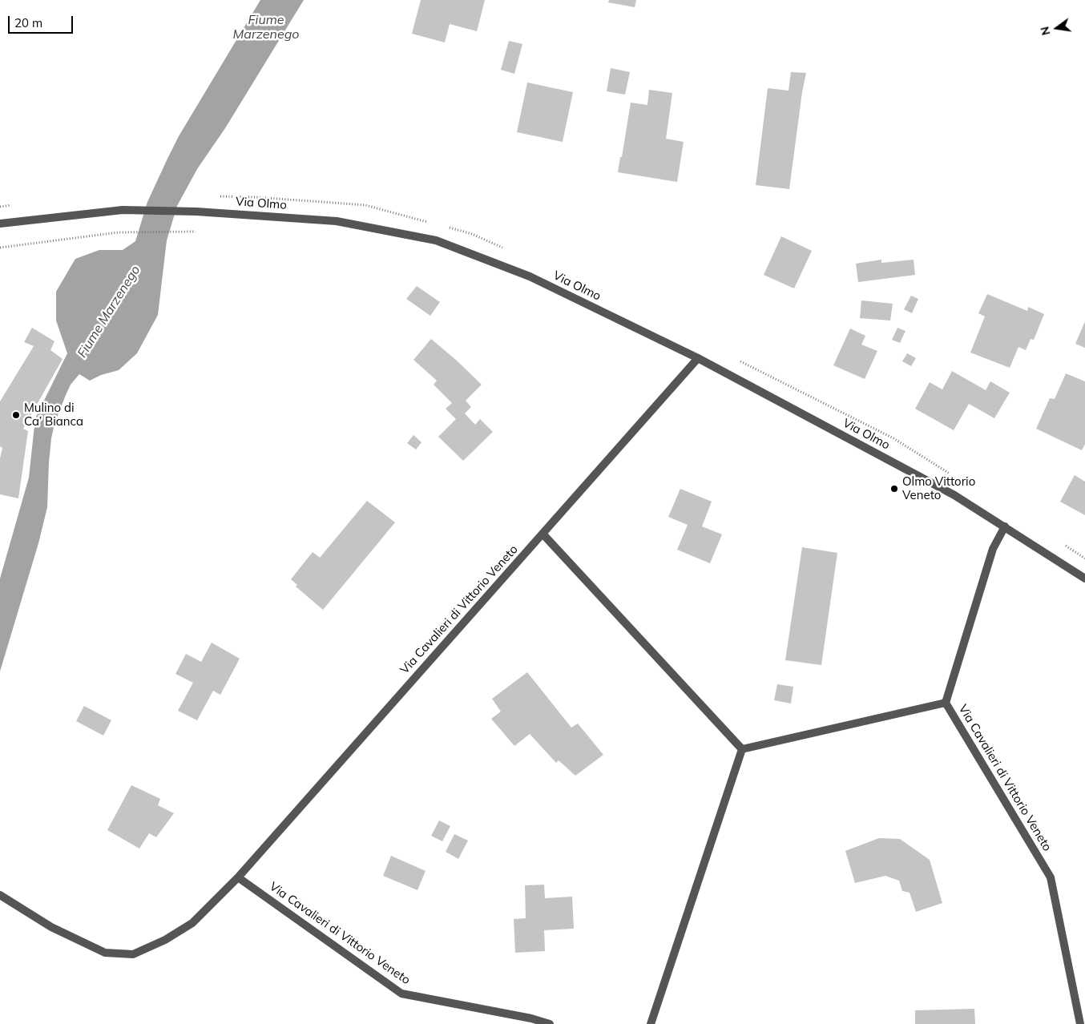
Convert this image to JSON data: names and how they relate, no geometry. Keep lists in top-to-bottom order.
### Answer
{
  "streets": {
    "street": ["Via Olmo", "Via Cavalieri di Vittorio Veneto"]
  },
  "crossings": [
    ["Via Olmo", "Via Cavalieri di Vittorio Veneto"]
  ],
  "water": ["Fiume Marzenego"],
  "places": ["Mulino di Ca’ Bianca", "Olmo Vittorio Veneto"],
  "scale_bar": "20 m",
  "north": "left"
}
